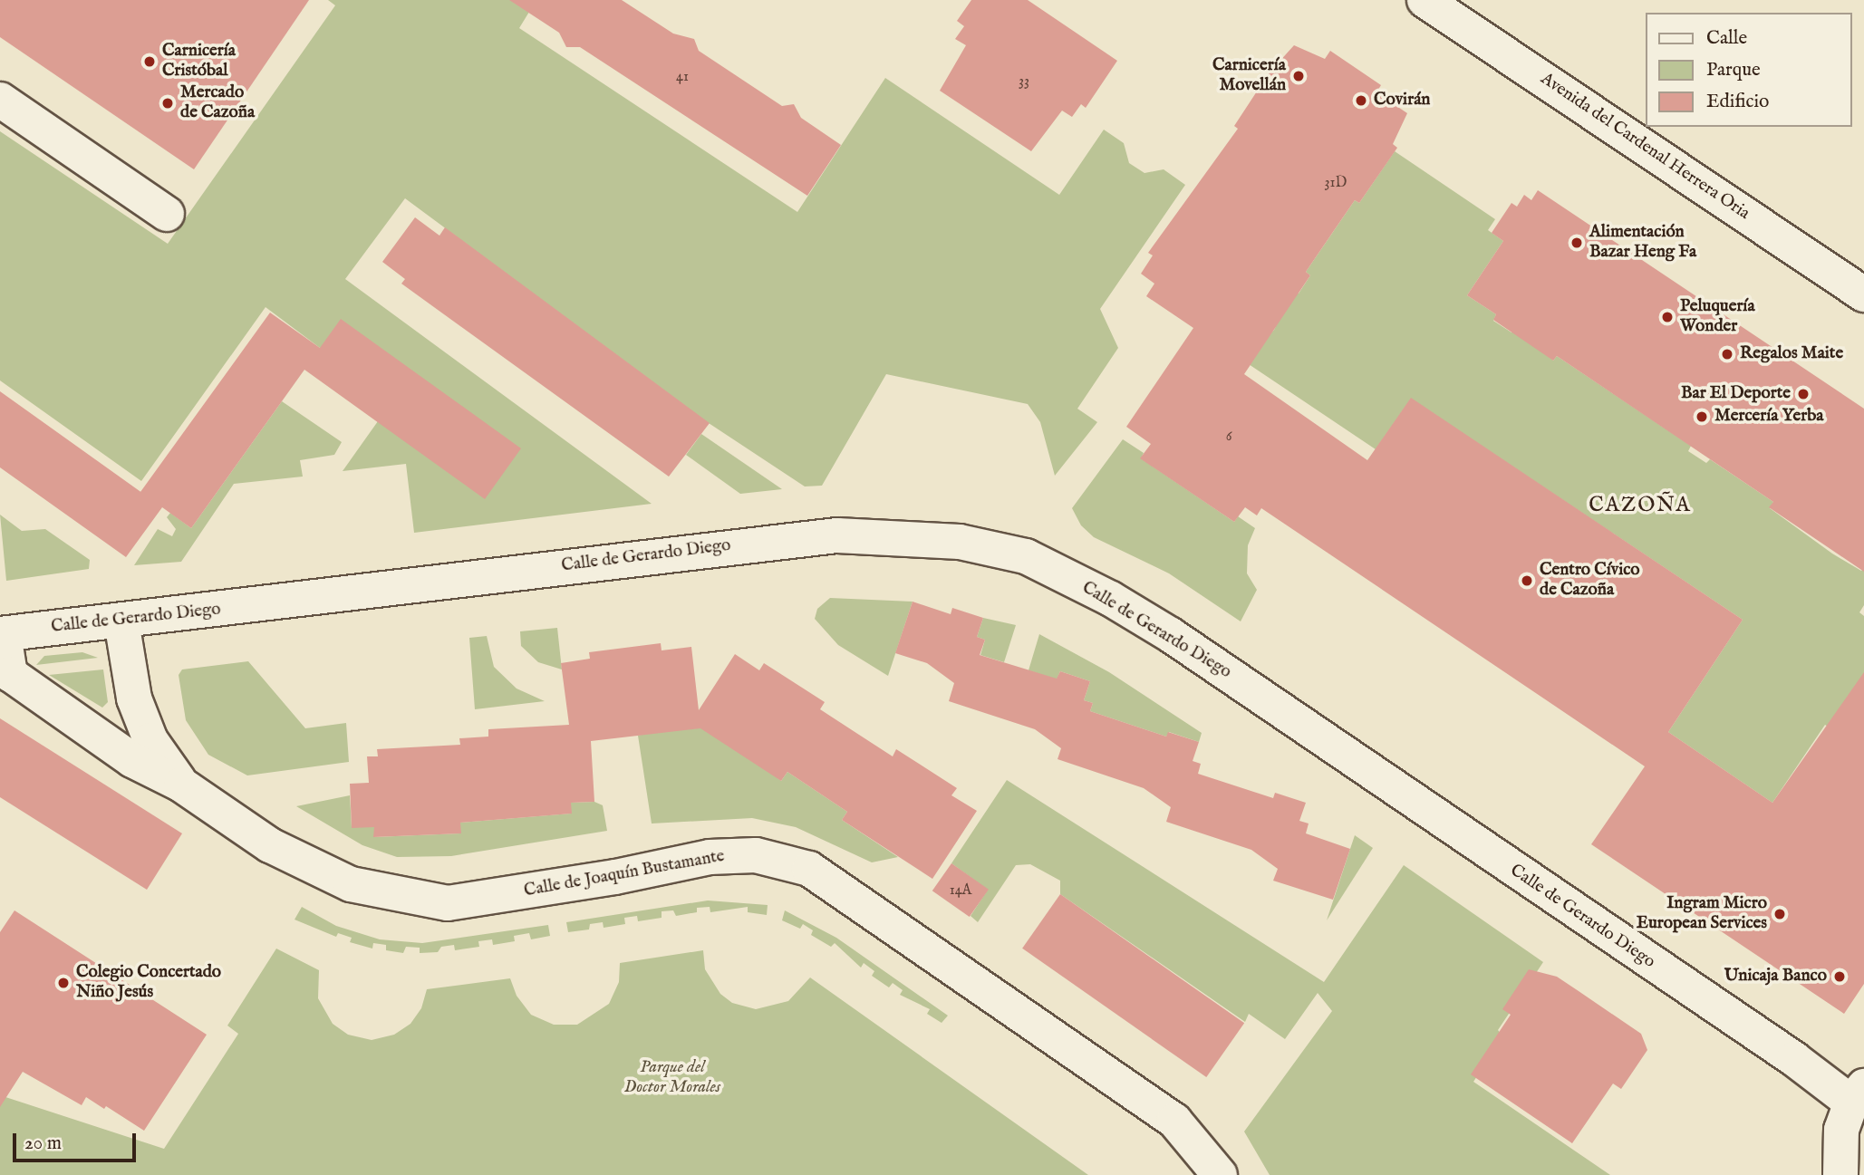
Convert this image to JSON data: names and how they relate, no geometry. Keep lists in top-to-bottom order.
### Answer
{
  "streets": {
    "street": ["Avenida del Cardenal Herrera Oria", "Calle de Gerardo Diego", "Calle de Joaquín Bustamante"]
  },
  "crossings": [
    ["Calle de Gerardo Diego", "Calle de Joaquín Bustamante"]
  ],
  "districts": ["CAZOÑA"],
  "parks": ["Parque del Doctor Morales"],
  "places": [
    "Carnicería Cristóbal",
    "Carnicería Movellán",
    "Covirán",
    "Mercado de Cazoña",
    "Alimentación Bazar Heng Fa",
    "Peluquería Wonder",
    "Regalos Maite",
    "Bar El Deporte",
    "Mercería Yerba",
    "Centro Cívico de Cazoña",
    "Ingram Micro European Services",
    "Unicaja Banco",
    "Colegio Concertado Niño Jesús"
  ],
  "house_numbers": [
    "41",
    "33",
    "31D",
    "6",
    "14A"
  ],
  "legend": ["Calle", "Parque", "Edificio"],
  "scale_bar": "20 m"
}
